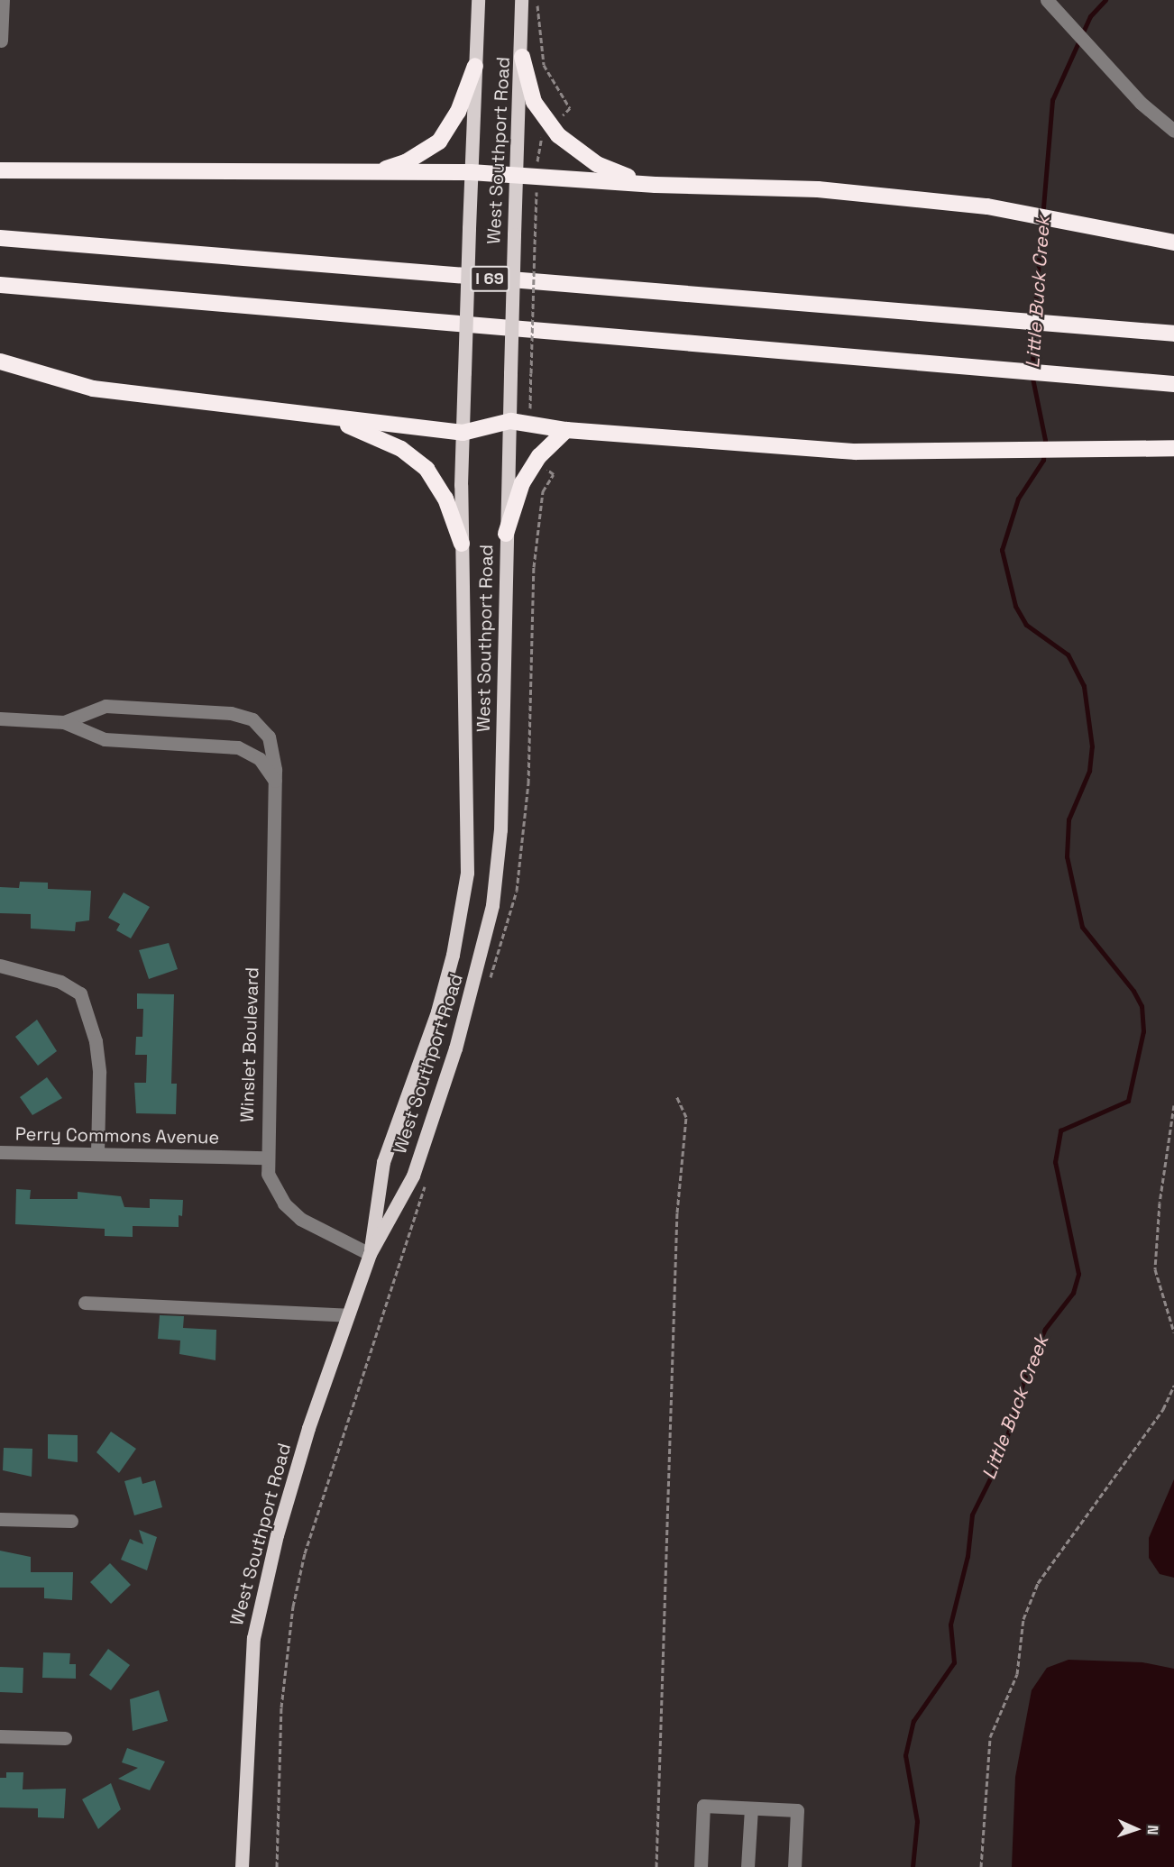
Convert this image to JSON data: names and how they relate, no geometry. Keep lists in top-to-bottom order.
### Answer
{
  "streets": {
    "highway": ["I 69"],
    "main road": ["West Southport Road"],
    "street": ["Winslet Boulevard", "Perry Commons Avenue"]
  },
  "crossings": [
    ["West Southport Road", "Winslet Boulevard"],
    ["Winslet Boulevard", "Perry Commons Avenue"]
  ],
  "water": ["Little Buck Creek"],
  "north": "right"
}
